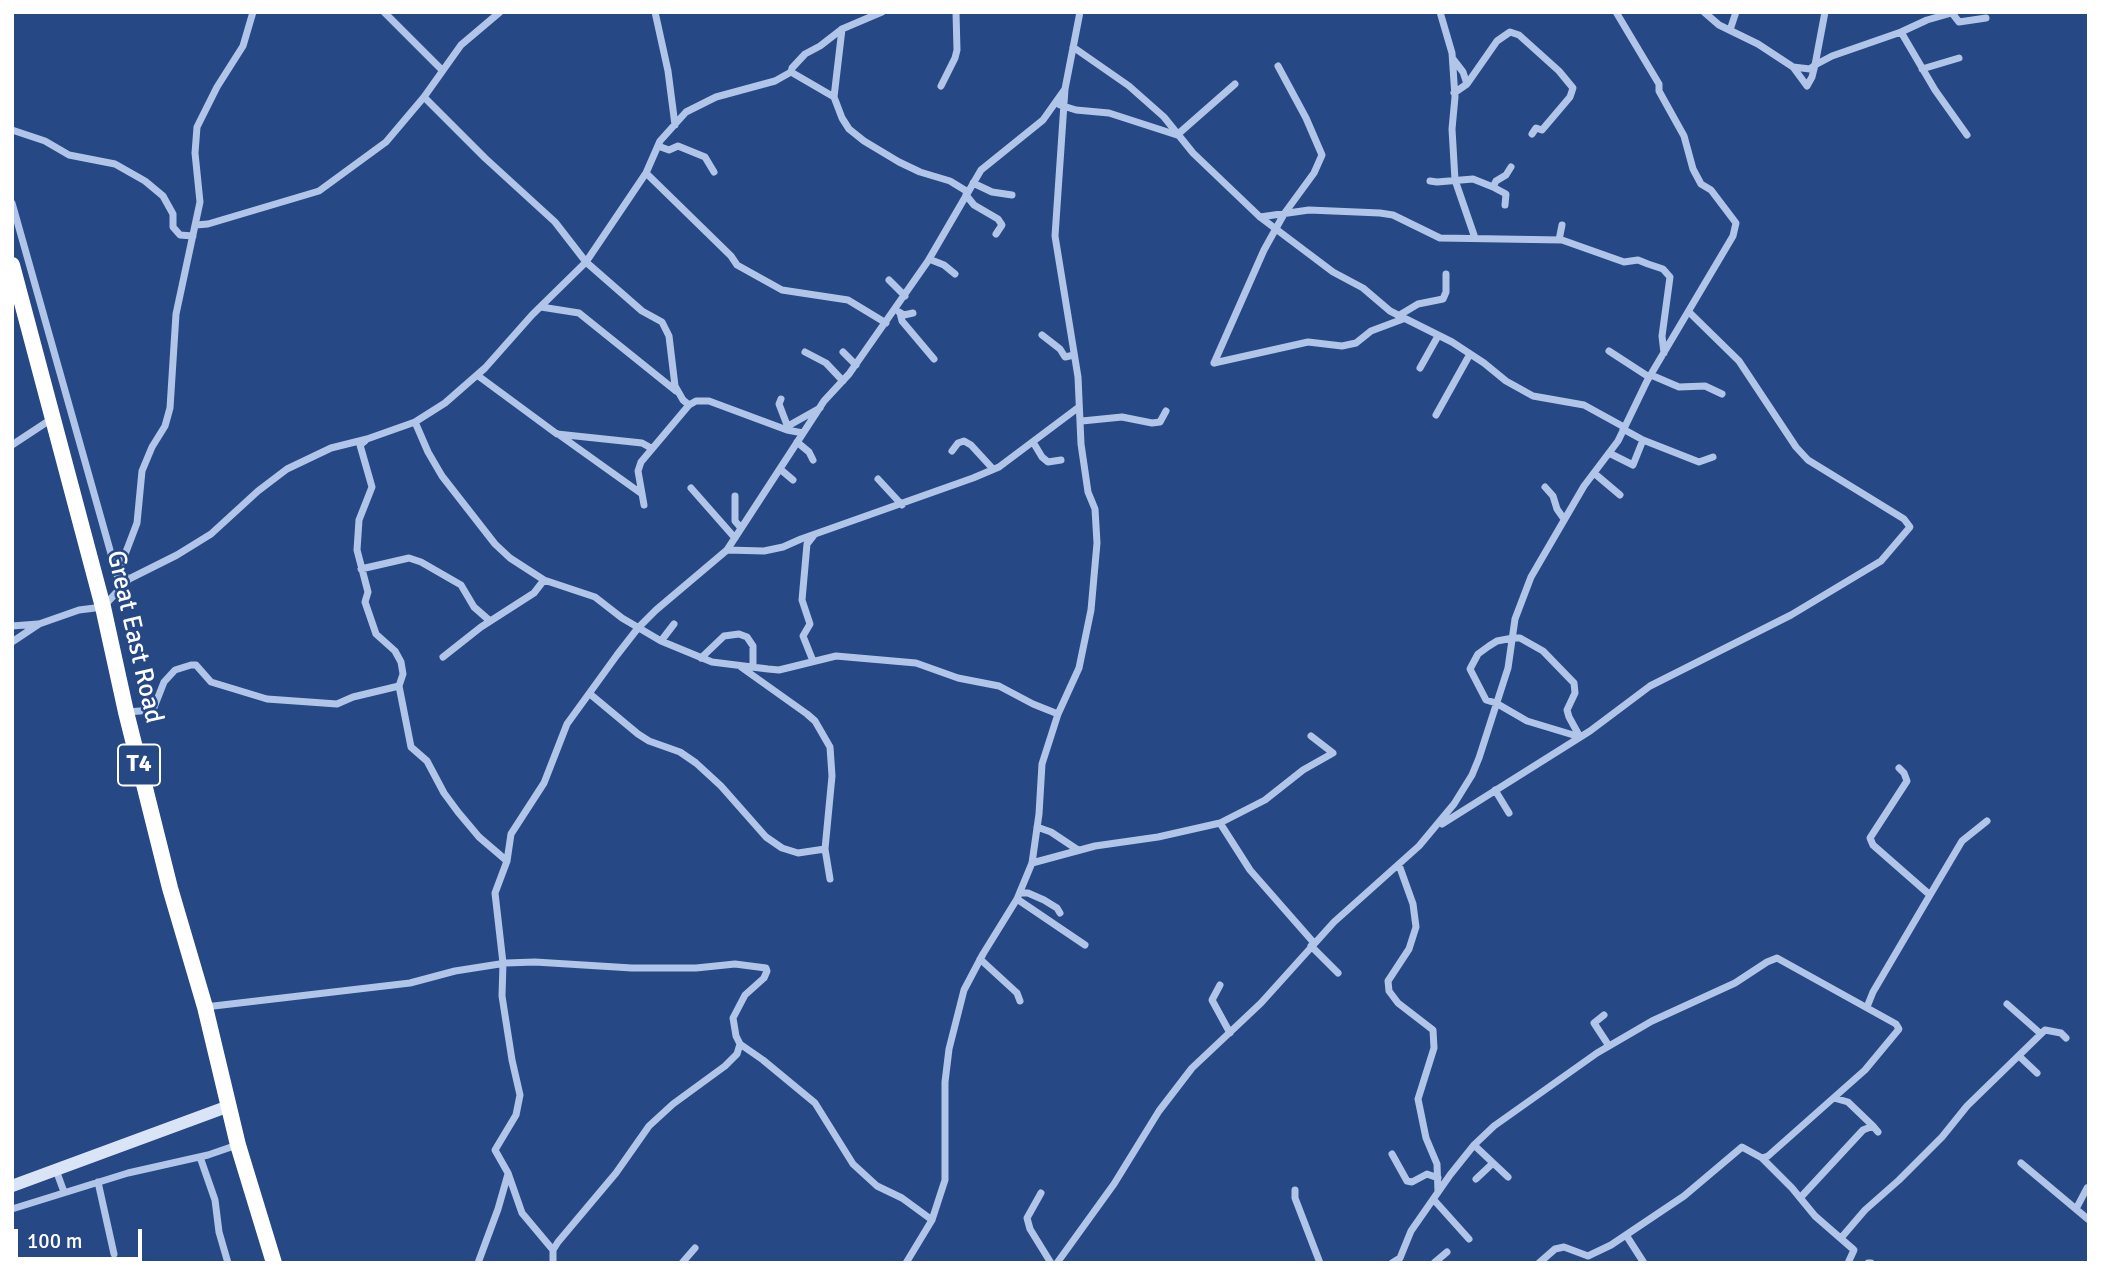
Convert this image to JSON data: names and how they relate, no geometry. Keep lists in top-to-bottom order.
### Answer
{
  "streets": {
    "highway": ["Great East Road", "T4"]
  },
  "scale_bar": "100 m"
}
